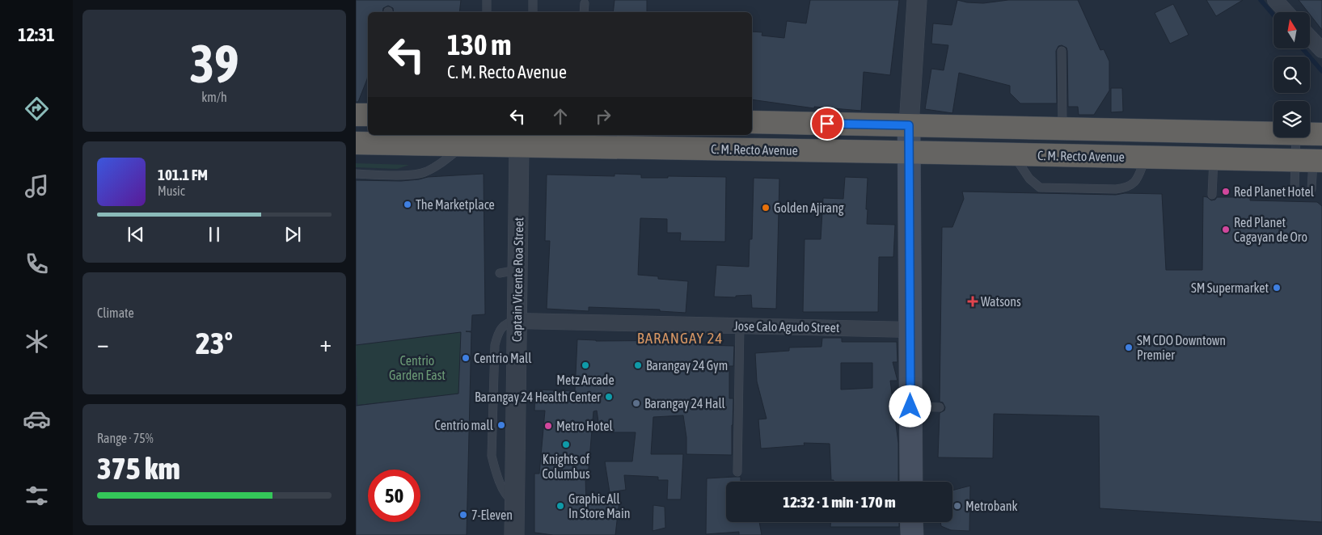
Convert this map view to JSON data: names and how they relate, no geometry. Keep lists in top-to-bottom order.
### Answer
{
  "streets": {
    "highway": ["C. M. Recto Avenue"],
    "street": ["Captain Vicente Roa Street", "Jose Calo Agudo Street"]
  },
  "crossings": [
    ["C. M. Recto Avenue", "Captain Vicente Roa Street"],
    ["Captain Vicente Roa Street", "Jose Calo Agudo Street"]
  ],
  "districts": ["BARANGAY 24"],
  "parks": ["Centrio Garden East"],
  "places": {
    "other": [
      "Red Planet Hotel",
      "The Marketplace",
      "Golden Ajirang",
      "Red Planet Cagayan de Oro",
      "SM Supermarket",
      "SM CDO Downtown Premier",
      "Centrio Mall",
      "Metz Arcade",
      "Barangay 24 Gym",
      "Barangay 24 Health Center",
      "Barangay 24 Hall",
      "Centrio mall",
      "Metro Hotel",
      "Knights of Columbus",
      "Graphic All In Store Main",
      "Metrobank",
      "7-Eleven"
    ],
    "health": ["Watsons"]
  },
  "north": "top",
  "page": {
    "tabs": "12:31",
    "tile": [
      ["39", "km/h"],
      "Climate",
      ["Range · 75%", "375 km"]
    ],
    "turn": ["130 m", "C. M. Recto Avenue"],
    "song": ["101.1 FM", "Music"],
    "heat": ["−", "23°", "+"],
    "limit": "50",
    "trip": "12:32 · 1 min · 170 m"
  }
}
